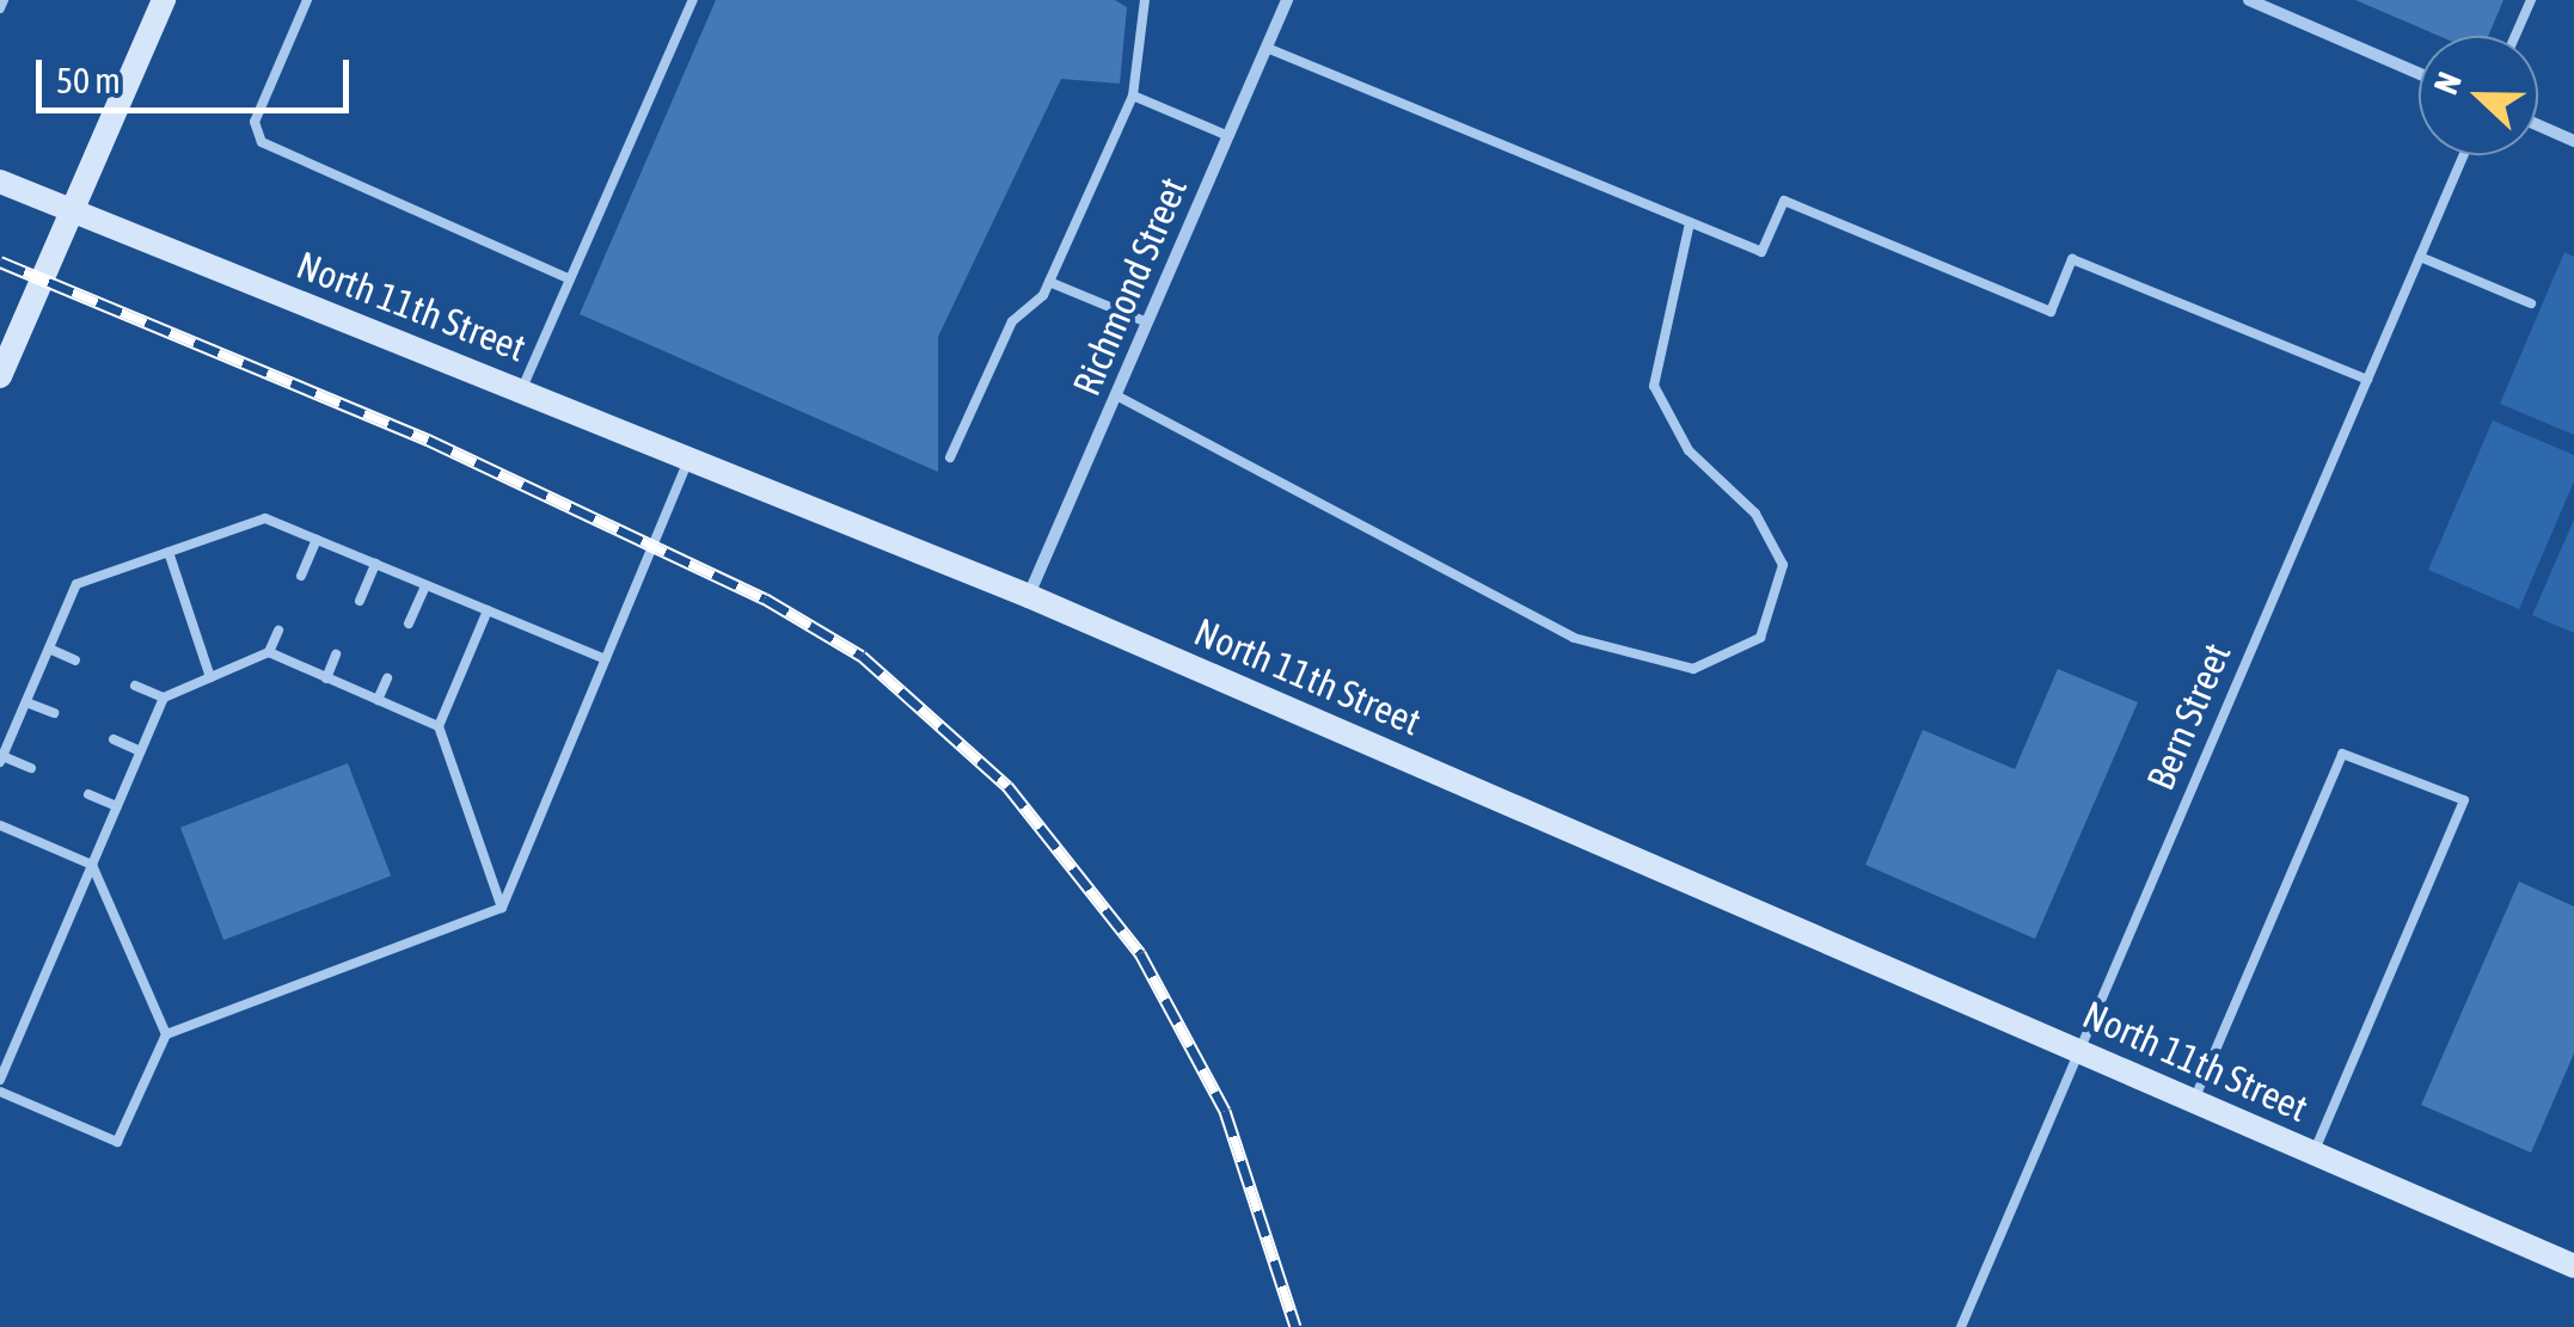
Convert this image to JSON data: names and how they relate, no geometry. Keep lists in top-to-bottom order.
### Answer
{
  "streets": {
    "street": ["Richmond Street", "North 11th Street"],
    "lane": ["Bern Street"]
  },
  "crossings": [
    ["Richmond Street", "North 11th Street"],
    ["North 11th Street", "Bern Street"]
  ],
  "scale_bar": "50 m",
  "north": "left"
}
